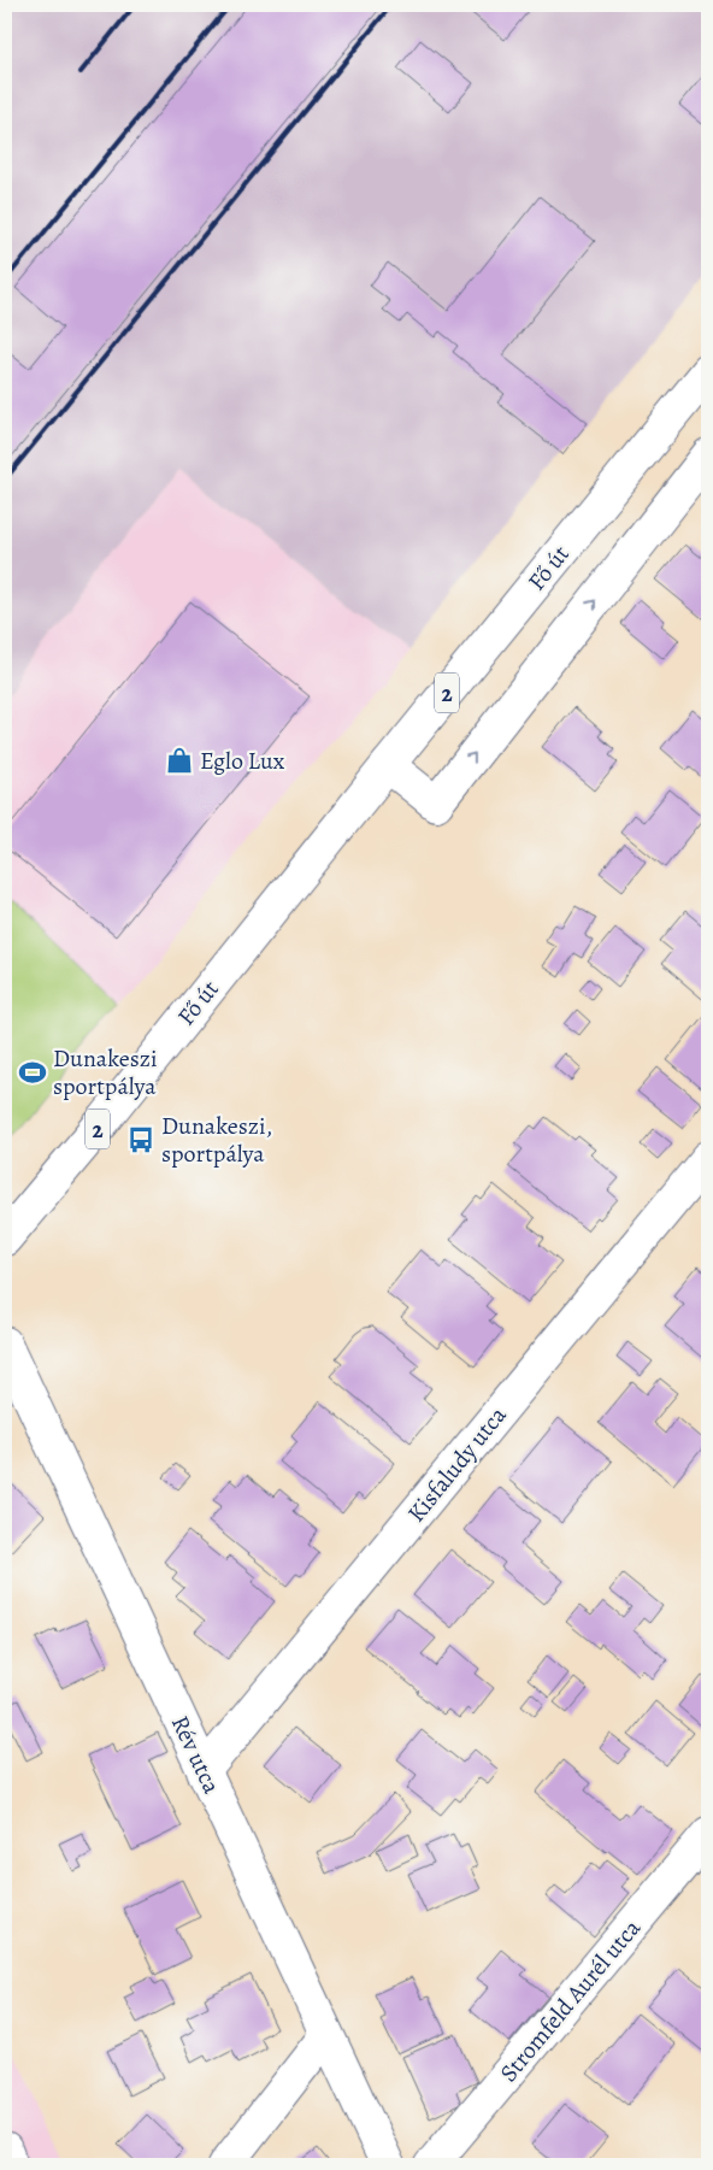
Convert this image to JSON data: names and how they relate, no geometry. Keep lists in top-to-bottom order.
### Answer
{
  "streets": {
    "street": [
      "Fő út",
      "2",
      "Kisfaludy utca",
      "Rév utca",
      "Stromfeld Aurél utca"
    ]
  },
  "crossings": [
    ["Kisfaludy utca", "Rév utca"]
  ],
  "places": {
    "shop": ["Eglo Lux"],
    "sports": ["Dunakeszi sportpálya"],
    "bus stop": ["Dunakeszi, sportpálya"]
  }
}
